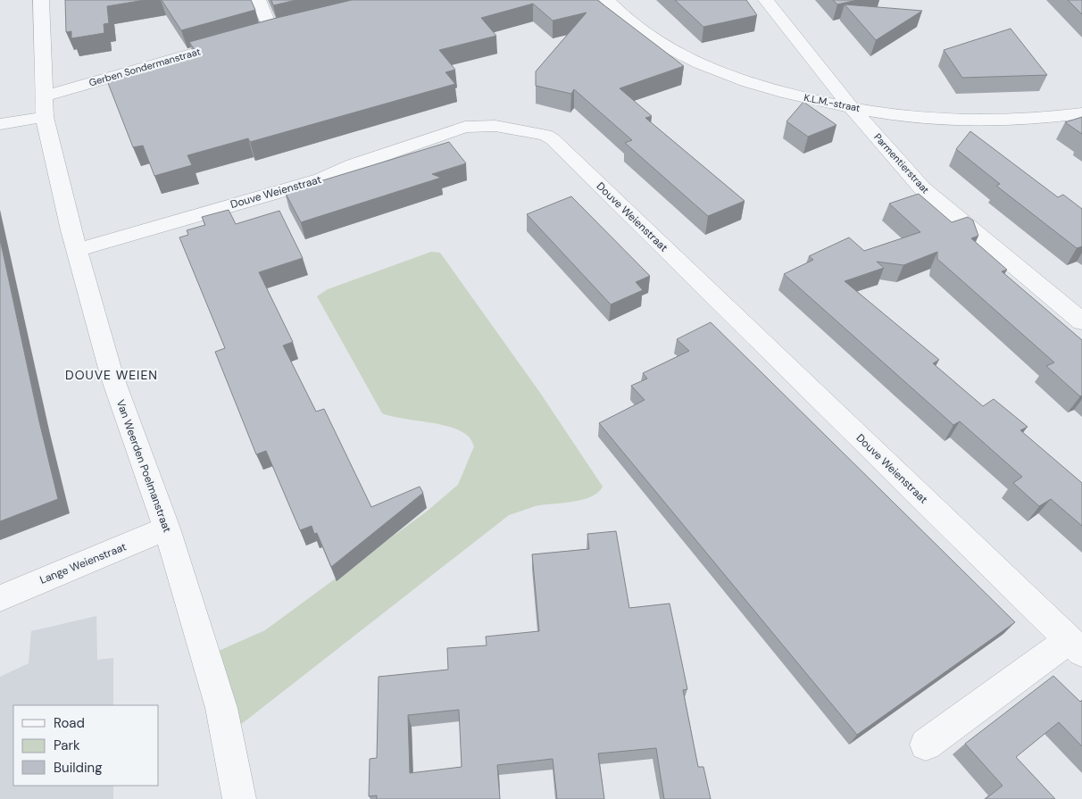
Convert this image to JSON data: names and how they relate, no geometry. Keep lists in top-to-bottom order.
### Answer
{
  "streets": {
    "street": [
      "Gerben Sondermanstraat",
      "K.L.M.-straat",
      "Parmentierstraat",
      "Douve Weienstraat",
      "Van Weerden Poelmanstraat",
      "Lange Weienstraat"
    ]
  },
  "crossings": [
    ["Gerben Sondermanstraat", "Van Weerden Poelmanstraat"],
    ["K.L.M.-straat", "Parmentierstraat"],
    ["Douve Weienstraat", "Van Weerden Poelmanstraat"],
    ["Van Weerden Poelmanstraat", "Lange Weienstraat"]
  ],
  "districts": ["DOUVE WEIEN"],
  "legend": ["Road", "Park", "Building"]
}
